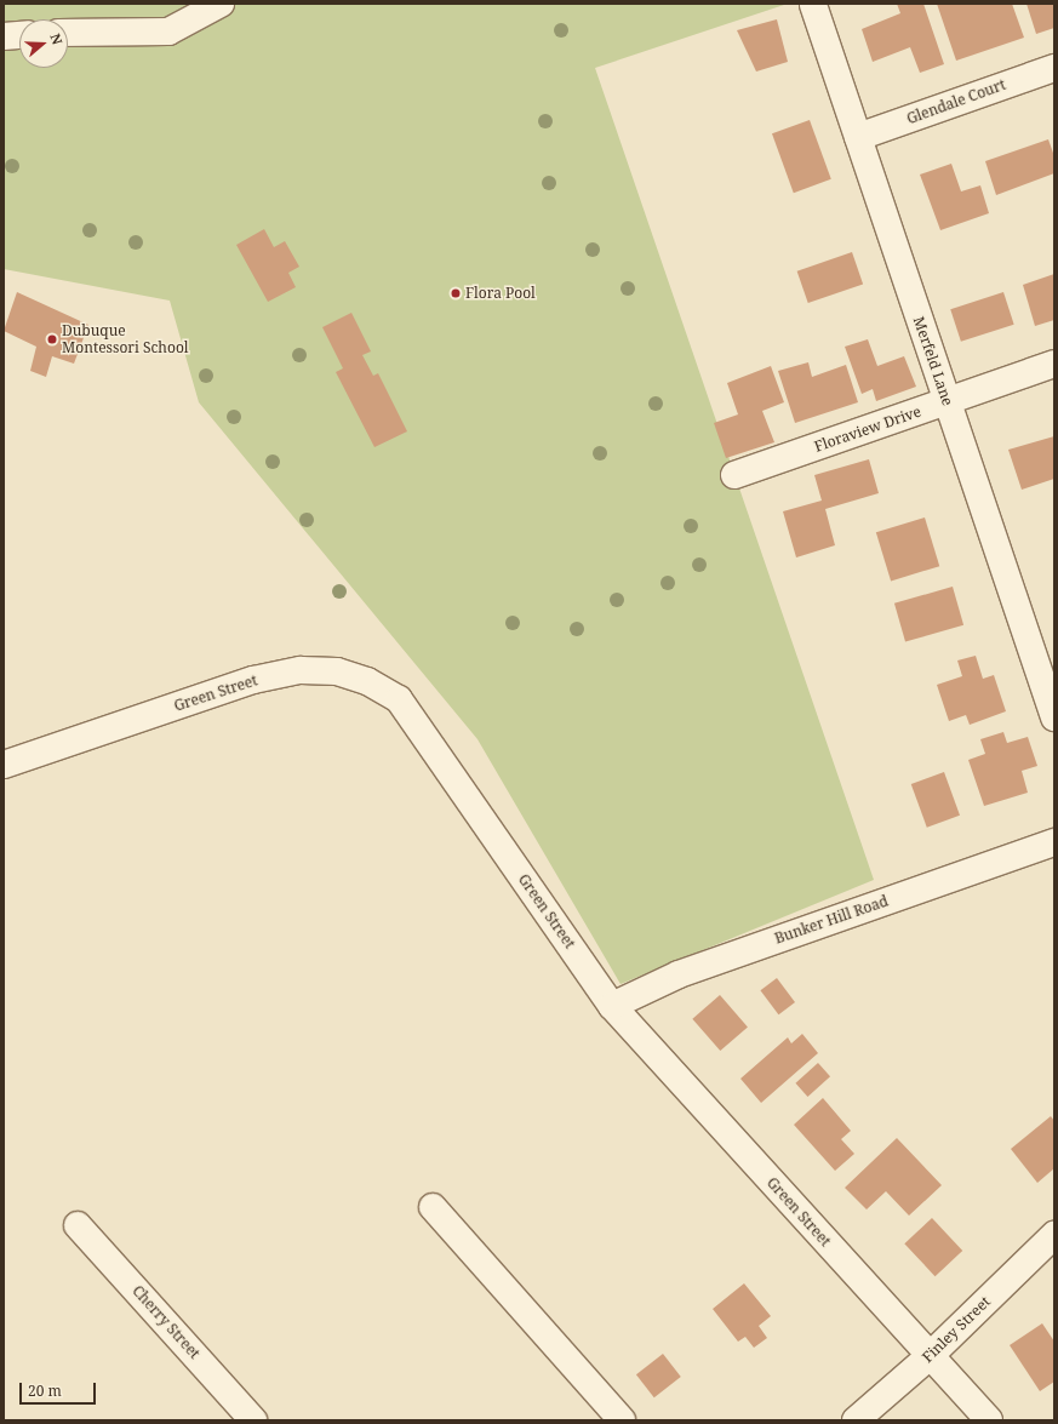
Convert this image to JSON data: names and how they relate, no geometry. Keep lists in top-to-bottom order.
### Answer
{
  "streets": {
    "street": [
      "Glendale Court",
      "Merfeld Lane",
      "Floraview Drive",
      "Green Street",
      "Bunker Hill Road",
      "Cherry Street",
      "Finley Street"
    ]
  },
  "crossings": [
    ["Glendale Court", "Merfeld Lane"],
    ["Merfeld Lane", "Floraview Drive"],
    ["Green Street", "Bunker Hill Road"],
    ["Green Street", "Finley Street"]
  ],
  "places": ["Flora Pool", "Dubuque Montessori School"],
  "scale_bar": "20 m",
  "north": "right"
}
